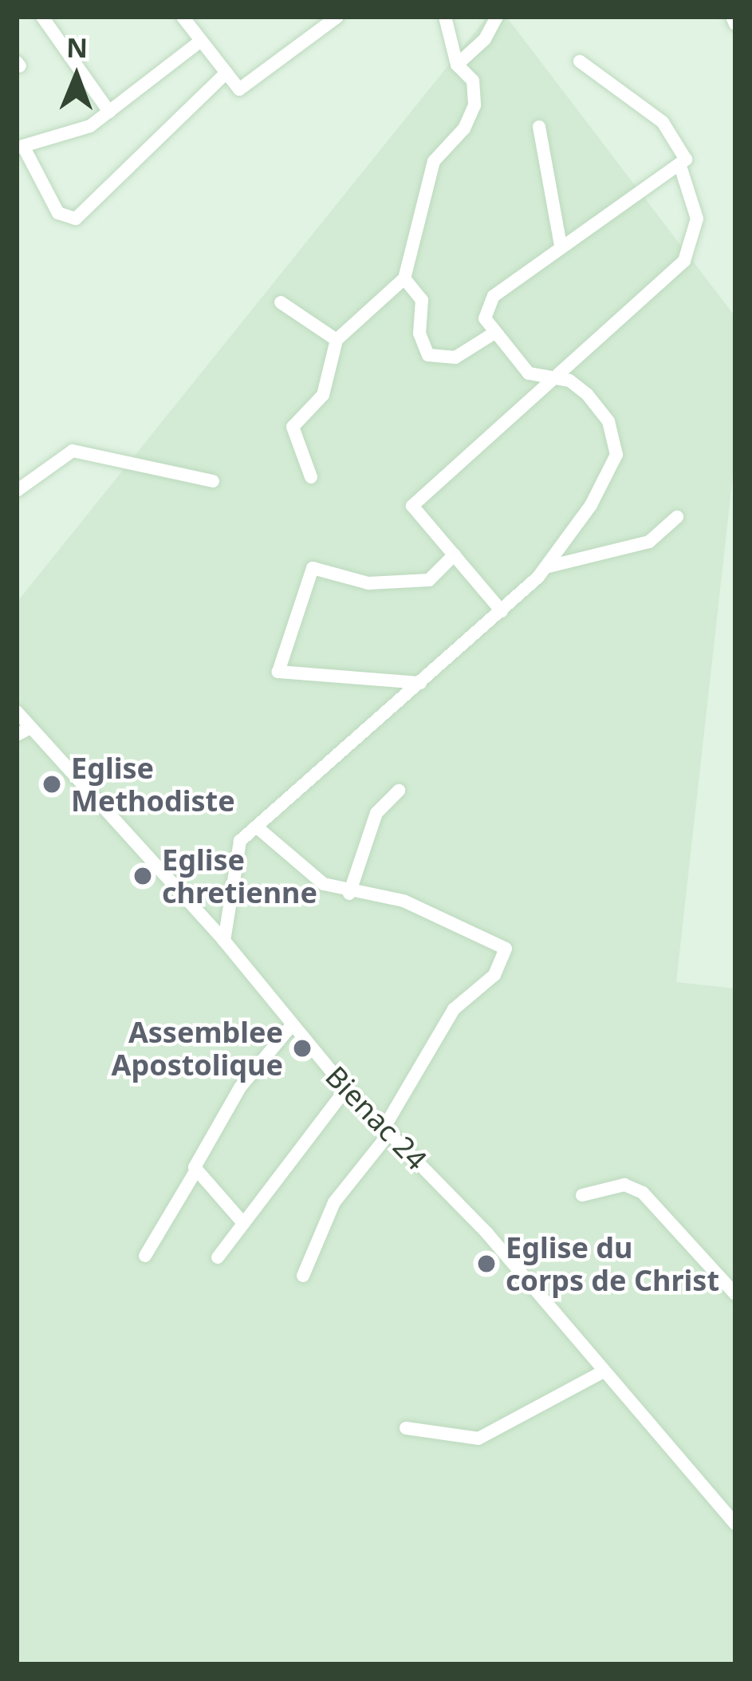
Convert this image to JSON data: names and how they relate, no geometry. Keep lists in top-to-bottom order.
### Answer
{
  "streets": {
    "street": ["Bienac 24"]
  },
  "places": [
    "Eglise Methodiste",
    "Eglise chretienne",
    "Assemblee Apostolique",
    "Eglise du corps de Christ"
  ],
  "north": "top"
}
